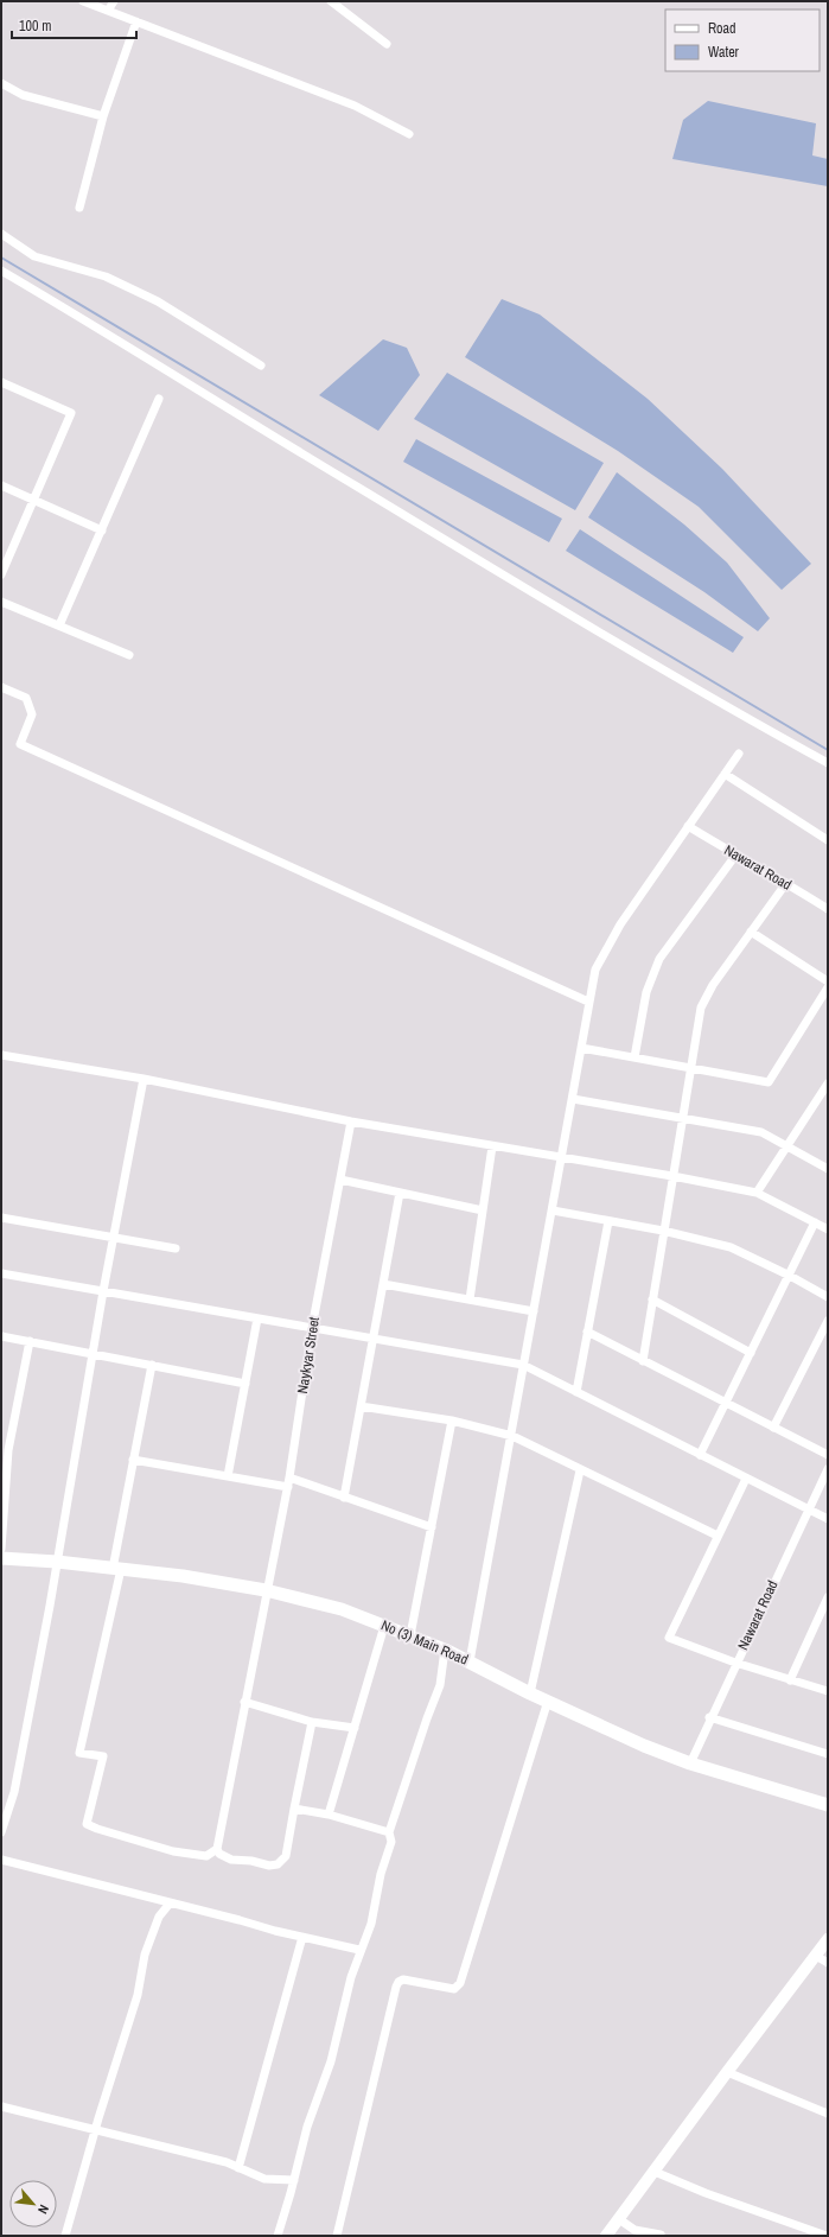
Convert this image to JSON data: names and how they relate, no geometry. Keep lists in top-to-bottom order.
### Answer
{
  "streets": {
    "main road": ["No (3) Main Road"],
    "street": ["Nawarat Road", "Naykyar Street"]
  },
  "crossings": [
    ["Nawarat Road", "No (3) Main Road"],
    ["Naykyar Street", "No (3) Main Road"]
  ],
  "legend": ["Road", "Water"],
  "scale_bar": "100 m",
  "north": "bottom right"
}
